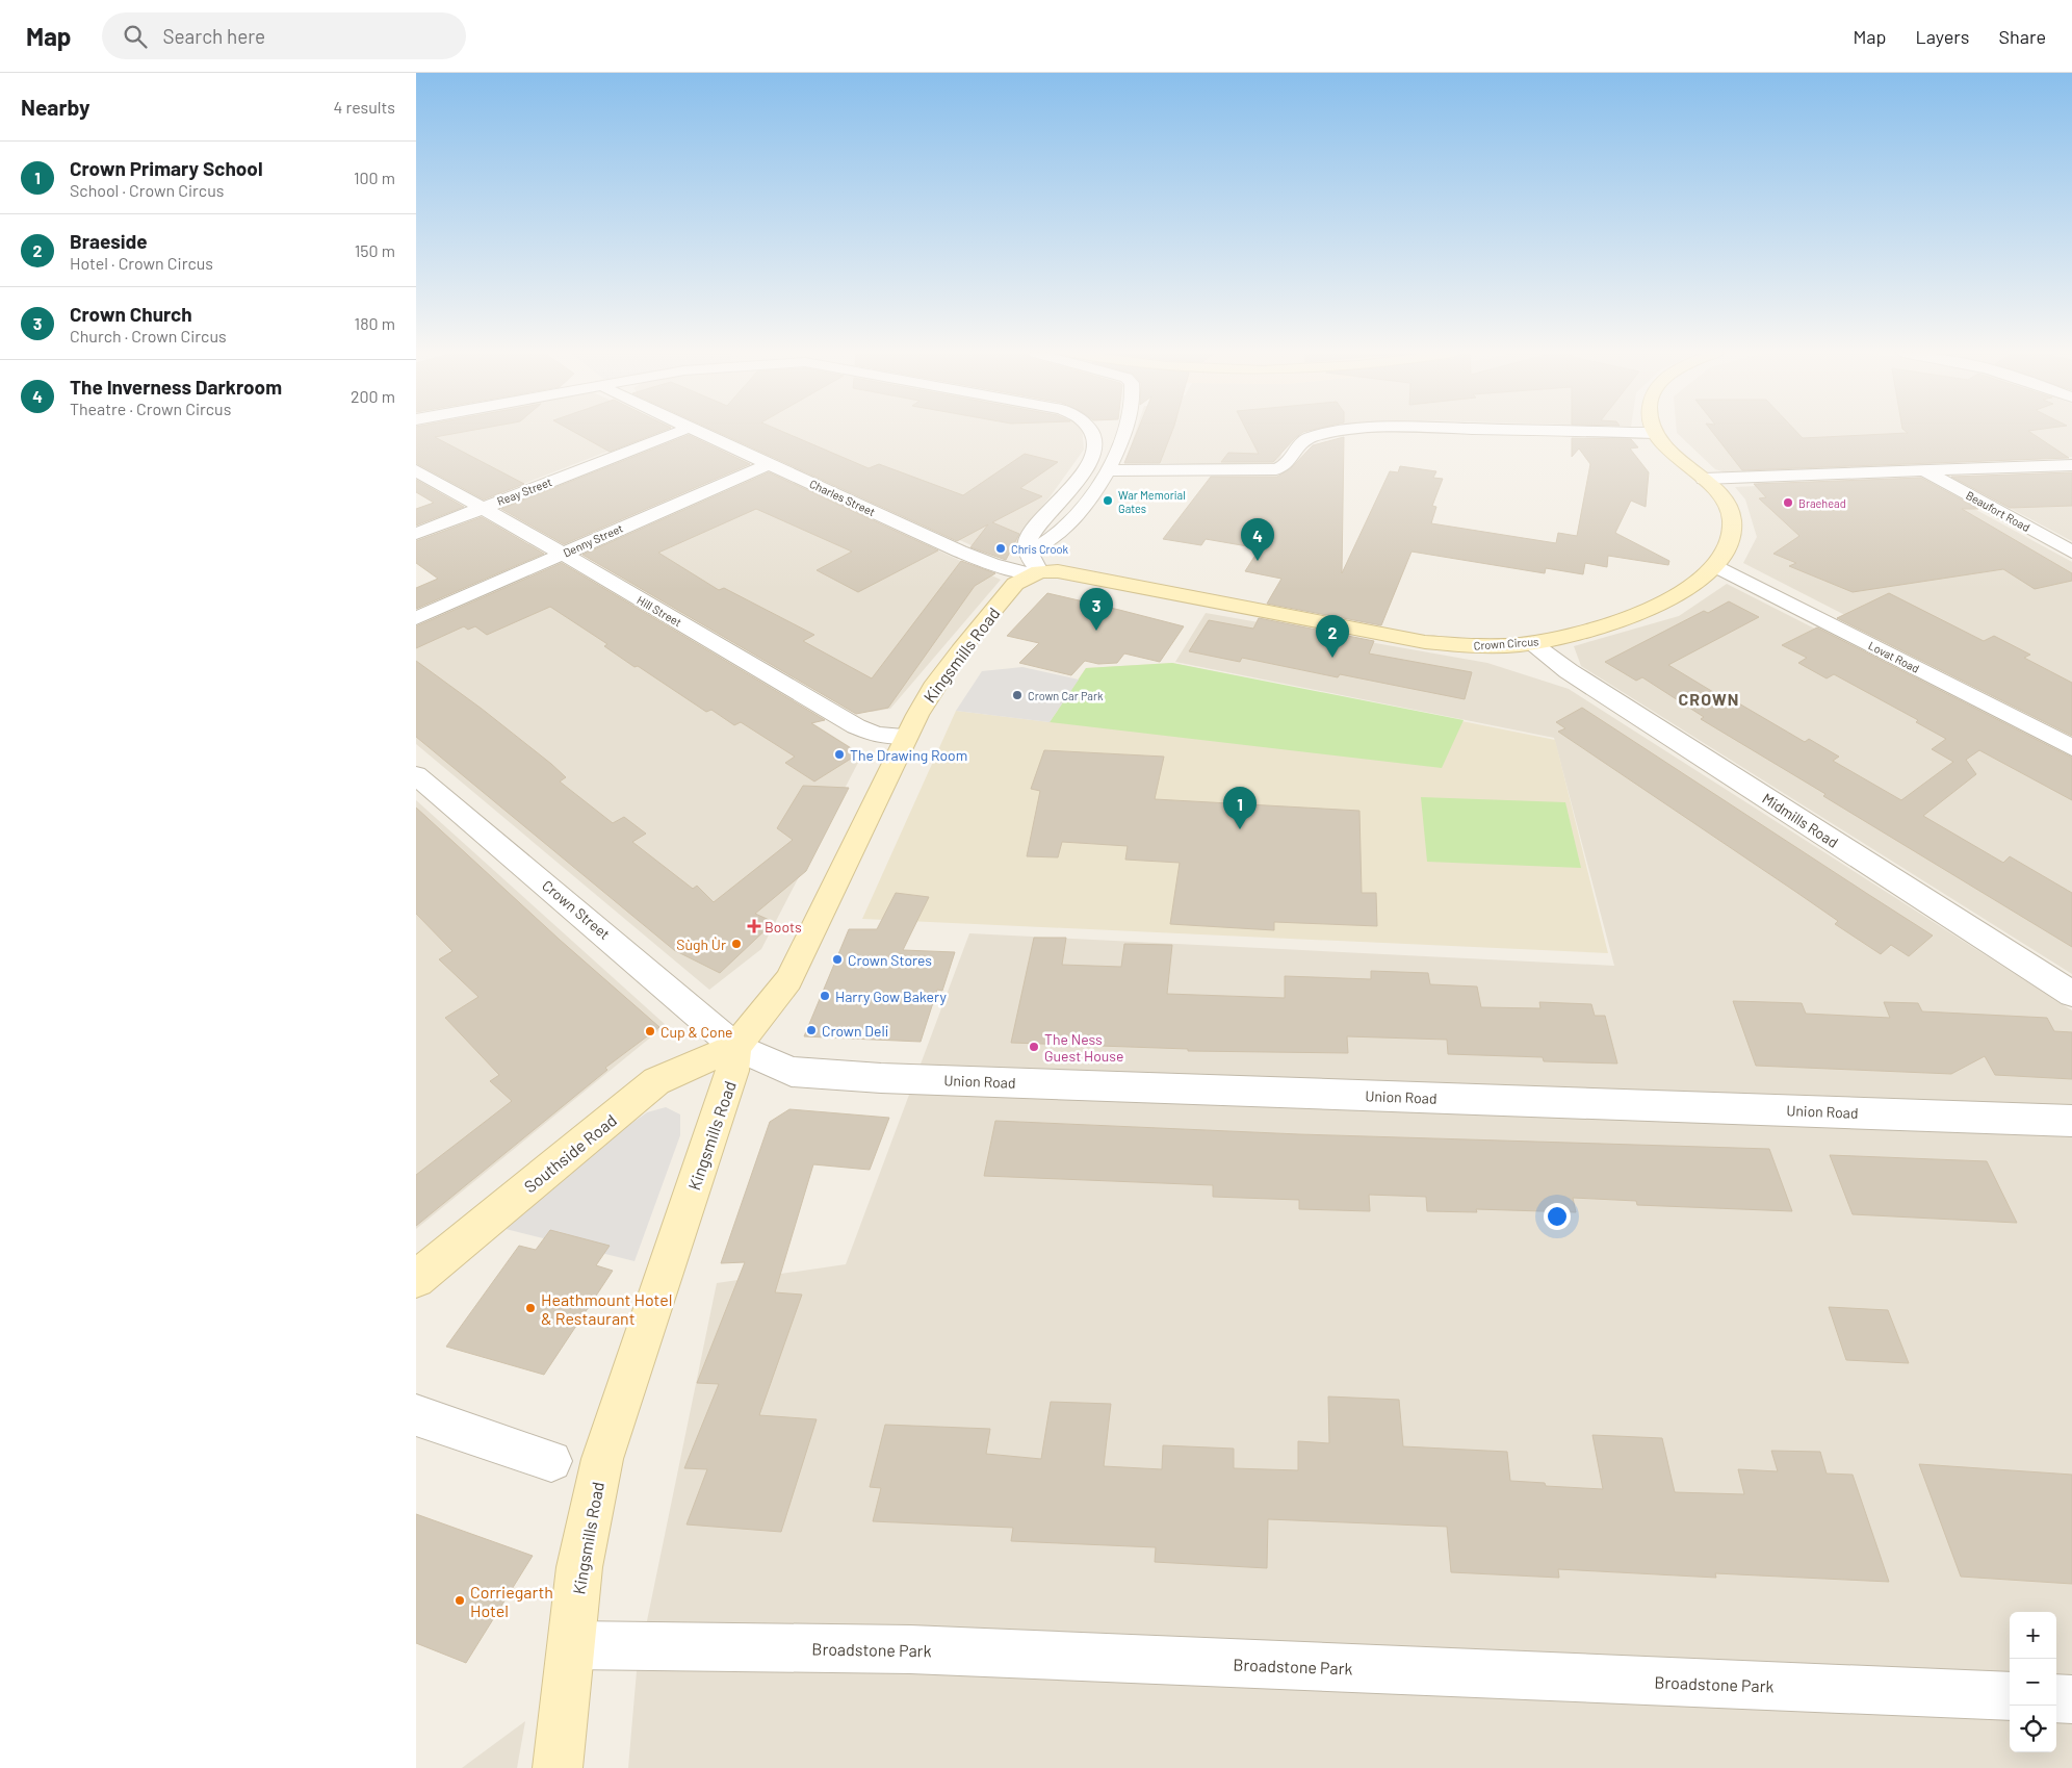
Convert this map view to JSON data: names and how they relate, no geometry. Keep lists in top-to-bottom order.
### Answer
{
  "streets": {
    "street": [
      "Reay Street",
      "Charles Street",
      "Beaufort Road",
      "Denny Street",
      "Hill Street",
      "Crown Circus",
      "Kingsmills Road",
      "Lovat Road",
      "Midmills Road",
      "Crown Street",
      "Union Road",
      "Southside Road",
      "Broadstone Park"
    ]
  },
  "crossings": [
    ["Reay Street", "Hill Street"],
    ["Charles Street", "Denny Street"],
    ["Charles Street", "Crown Circus"],
    ["Charles Street", "Kingsmills Road"],
    ["Denny Street", "Hill Street"],
    ["Hill Street", "Kingsmills Road"],
    ["Crown Circus", "Kingsmills Road"],
    ["Crown Circus", "Lovat Road"],
    ["Crown Circus", "Midmills Road"],
    ["Kingsmills Road", "Crown Street"],
    ["Kingsmills Road", "Union Road"],
    ["Kingsmills Road", "Southside Road"],
    ["Kingsmills Road", "Broadstone Park"],
    ["Crown Street", "Union Road"],
    ["Crown Street", "Southside Road"],
    ["Union Road", "Southside Road"]
  ],
  "districts": ["CROWN"],
  "places": {
    "other": [
      "War Memorial Gates",
      "Braehead",
      "Chris Crook",
      "Crown Car Park",
      "The Drawing Room",
      "Sùgh Ùr",
      "Crown Stores",
      "Harry Gow Bakery",
      "Crown Deli",
      "Cup & Cone",
      "The Ness Guest House",
      "Heathmount Hotel & Restaurant",
      "Corriegarth Hotel"
    ],
    "health": ["Boots"]
  },
  "page": {
    "header": "Map",
    "search": "Search here",
    "nav": ["Map", "Layers", "Share"],
    "heading": ["Nearby", "4 results"],
    "list": [
      {
        "mark": "1",
        "name": "Crown Primary School",
        "note": "School · Crown Circus",
        "value": "100 m"
      },
      {
        "mark": "2",
        "name": "Braeside",
        "note": "Hotel · Crown Circus",
        "value": "150 m"
      },
      {
        "mark": "3",
        "name": "Crown Church",
        "note": "Church · Crown Circus",
        "value": "180 m"
      },
      {
        "mark": "4",
        "name": "The Inverness Darkroom",
        "note": "Theatre · Crown Circus",
        "value": "200 m"
      }
    ],
    "pins": [
      "4",
      "3",
      "2",
      "1"
    ],
    "map_buttons": ["+", "−"]
  }
}
